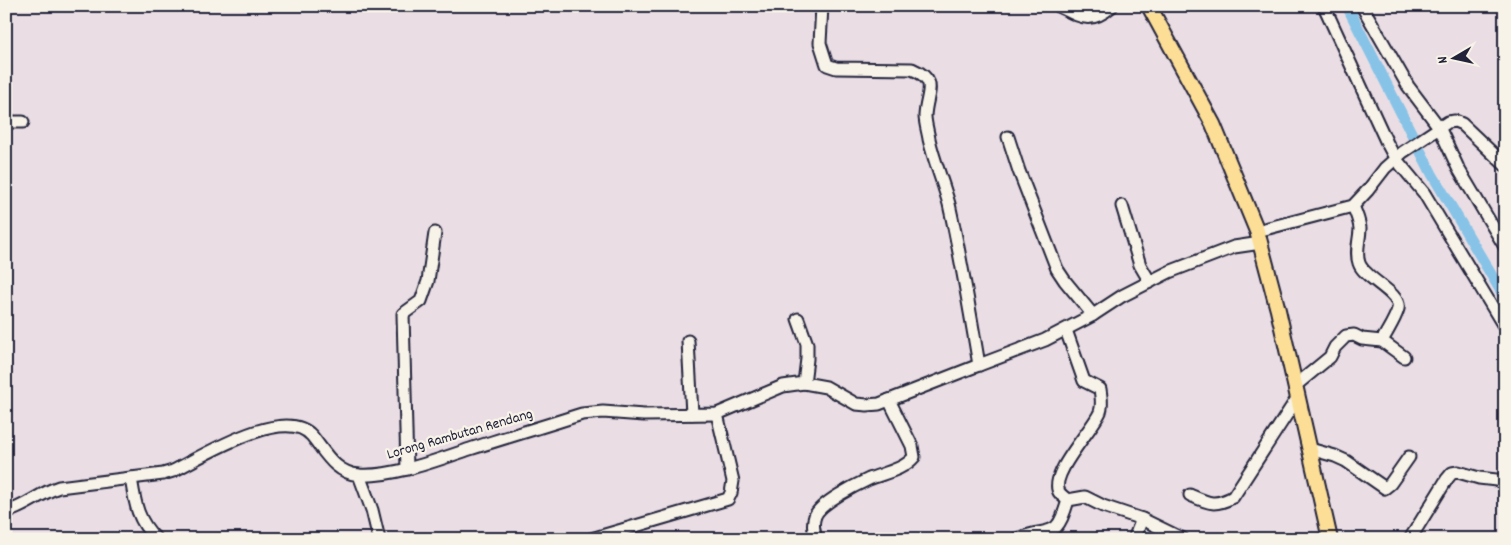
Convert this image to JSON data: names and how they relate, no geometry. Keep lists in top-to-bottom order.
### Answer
{
  "streets": {
    "street": ["Lorong Rambutan Rendang"]
  },
  "north": "left"
}
